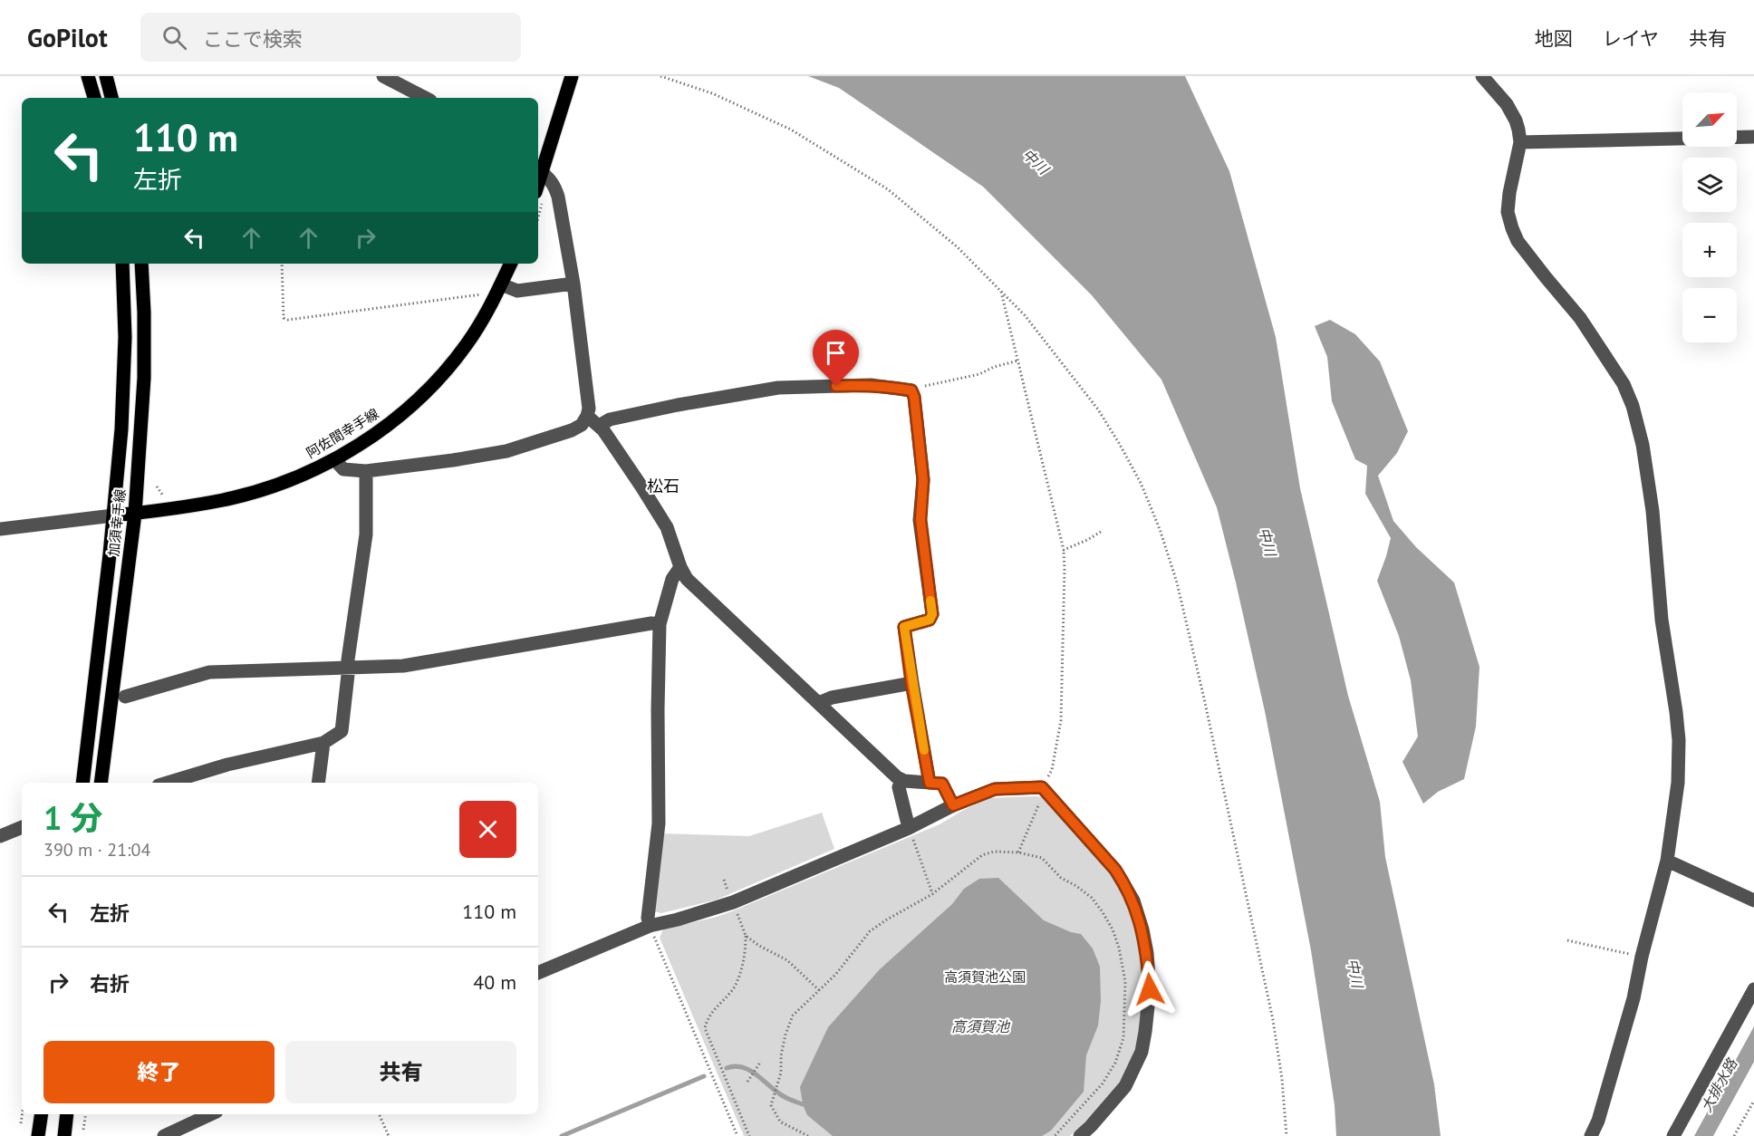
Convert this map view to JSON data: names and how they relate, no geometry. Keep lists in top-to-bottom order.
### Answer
{
  "streets": {
    "main road": ["阿佐間幸手線", "加須幸手線"]
  },
  "crossings": [
    ["阿佐間幸手線", "加須幸手線"]
  ],
  "districts": ["松石"],
  "water": ["中川", "高須賀池", "大排水路"],
  "parks": ["高須賀池公園"],
  "north": "top right",
  "page": {
    "header": "GoPilot",
    "search": "ここで検索",
    "nav": ["地図", "レイヤ", "共有"],
    "map_buttons": ["+", "−"],
    "turn": ["110 m", "左折"],
    "heading": ["1 分", "390 m · 21:04"],
    "list": [
      {
        "name": "左折",
        "value": "110 m"
      },
      {
        "name": "右折",
        "value": "40 m"
      }
    ],
    "buttons": ["終了", "共有"]
  }
}
